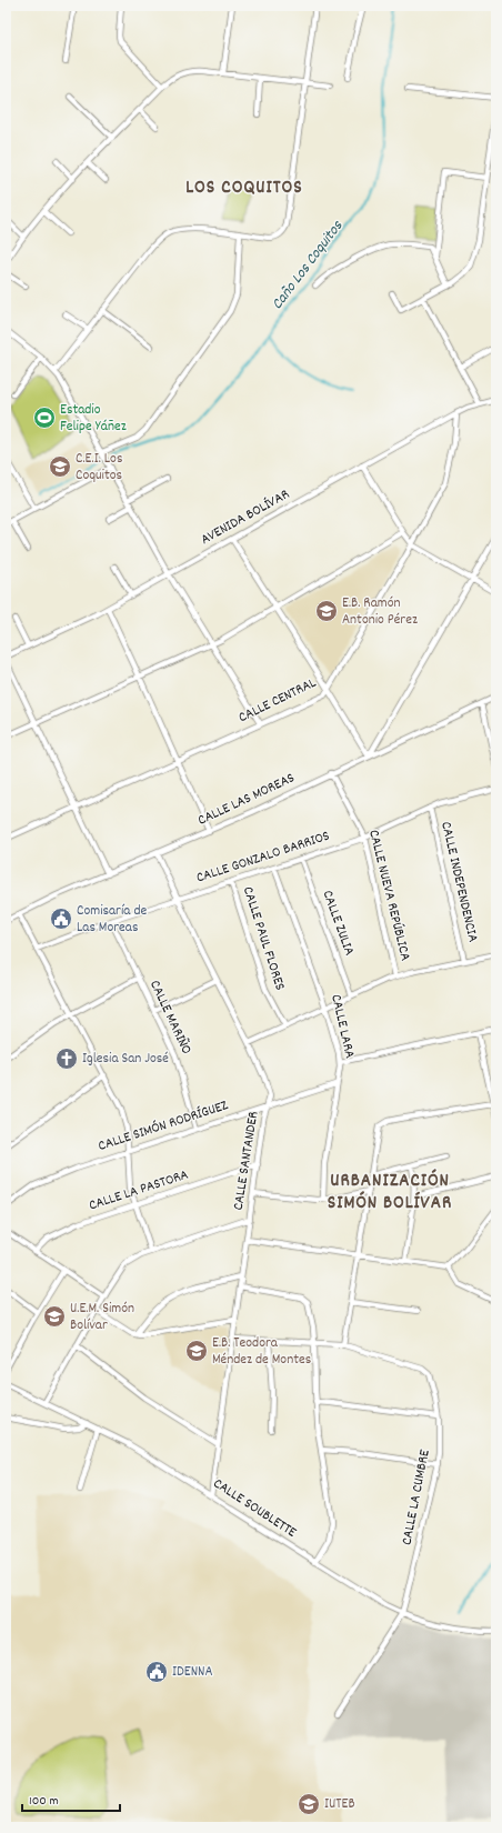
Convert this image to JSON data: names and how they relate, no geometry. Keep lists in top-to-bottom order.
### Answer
{
  "streets": {
    "street": [
      "AVENIDA BOLÍVAR",
      "CALLE CENTRAL",
      "CALLE LAS MOREAS",
      "CALLE GONZALO BARRIOS",
      "CALLE INDEPENDENCIA",
      "CALLE NUEVA REPÚBLICA",
      "CALLE ZULIA",
      "CALLE PAUL FLORES",
      "CALLE MARIÑO",
      "CALLE LARA",
      "CALLE SIMÓN RODRÍGUEZ",
      "CALLE SANTANDER",
      "CALLE LA PASTORA",
      "CALLE LA CUMBRE",
      "CALLE SOUBLETTE"
    ]
  },
  "crossings": [
    ["AVENIDA BOLÍVAR", "CALLE CENTRAL"],
    ["CALLE LAS MOREAS", "CALLE NUEVA REPÚBLICA"],
    ["CALLE LAS MOREAS", "CALLE SANTANDER"],
    ["CALLE GONZALO BARRIOS", "CALLE INDEPENDENCIA"],
    ["CALLE GONZALO BARRIOS", "CALLE NUEVA REPÚBLICA"],
    ["CALLE GONZALO BARRIOS", "CALLE ZULIA"],
    ["CALLE GONZALO BARRIOS", "CALLE PAUL FLORES"],
    ["CALLE GONZALO BARRIOS", "CALLE MARIÑO"],
    ["CALLE GONZALO BARRIOS", "CALLE LARA"],
    ["CALLE GONZALO BARRIOS", "CALLE SANTANDER"],
    ["CALLE MARIÑO", "CALLE SIMÓN RODRÍGUEZ"],
    ["CALLE LARA", "CALLE SIMÓN RODRÍGUEZ"],
    ["CALLE SIMÓN RODRÍGUEZ", "CALLE SANTANDER"],
    ["CALLE SANTANDER", "CALLE LA PASTORA"],
    ["CALLE SANTANDER", "CALLE LA CUMBRE"],
    ["CALLE SANTANDER", "CALLE SOUBLETTE"],
    ["CALLE LA CUMBRE", "CALLE SOUBLETTE"]
  ],
  "districts": ["LOS COQUITOS", "URBANIZACIÓN SIMÓN BOLÍVAR"],
  "water": ["Caño Los Coquitos"],
  "places": {
    "sports": ["Estadio Felipe Yáñez"],
    "school or university": [
      "C.E.I. Los Coquitos",
      "E.B. Ramón Antonio Pérez",
      "U.E.M. Simón Bolívar",
      "E.B. Teodora Méndez de Montes",
      "IUTEB"
    ],
    "public building": ["Comisaría de Las Moreas", "IDENNA"],
    "church": ["Iglesia San José"]
  },
  "scale_bar": "100 m"
}
